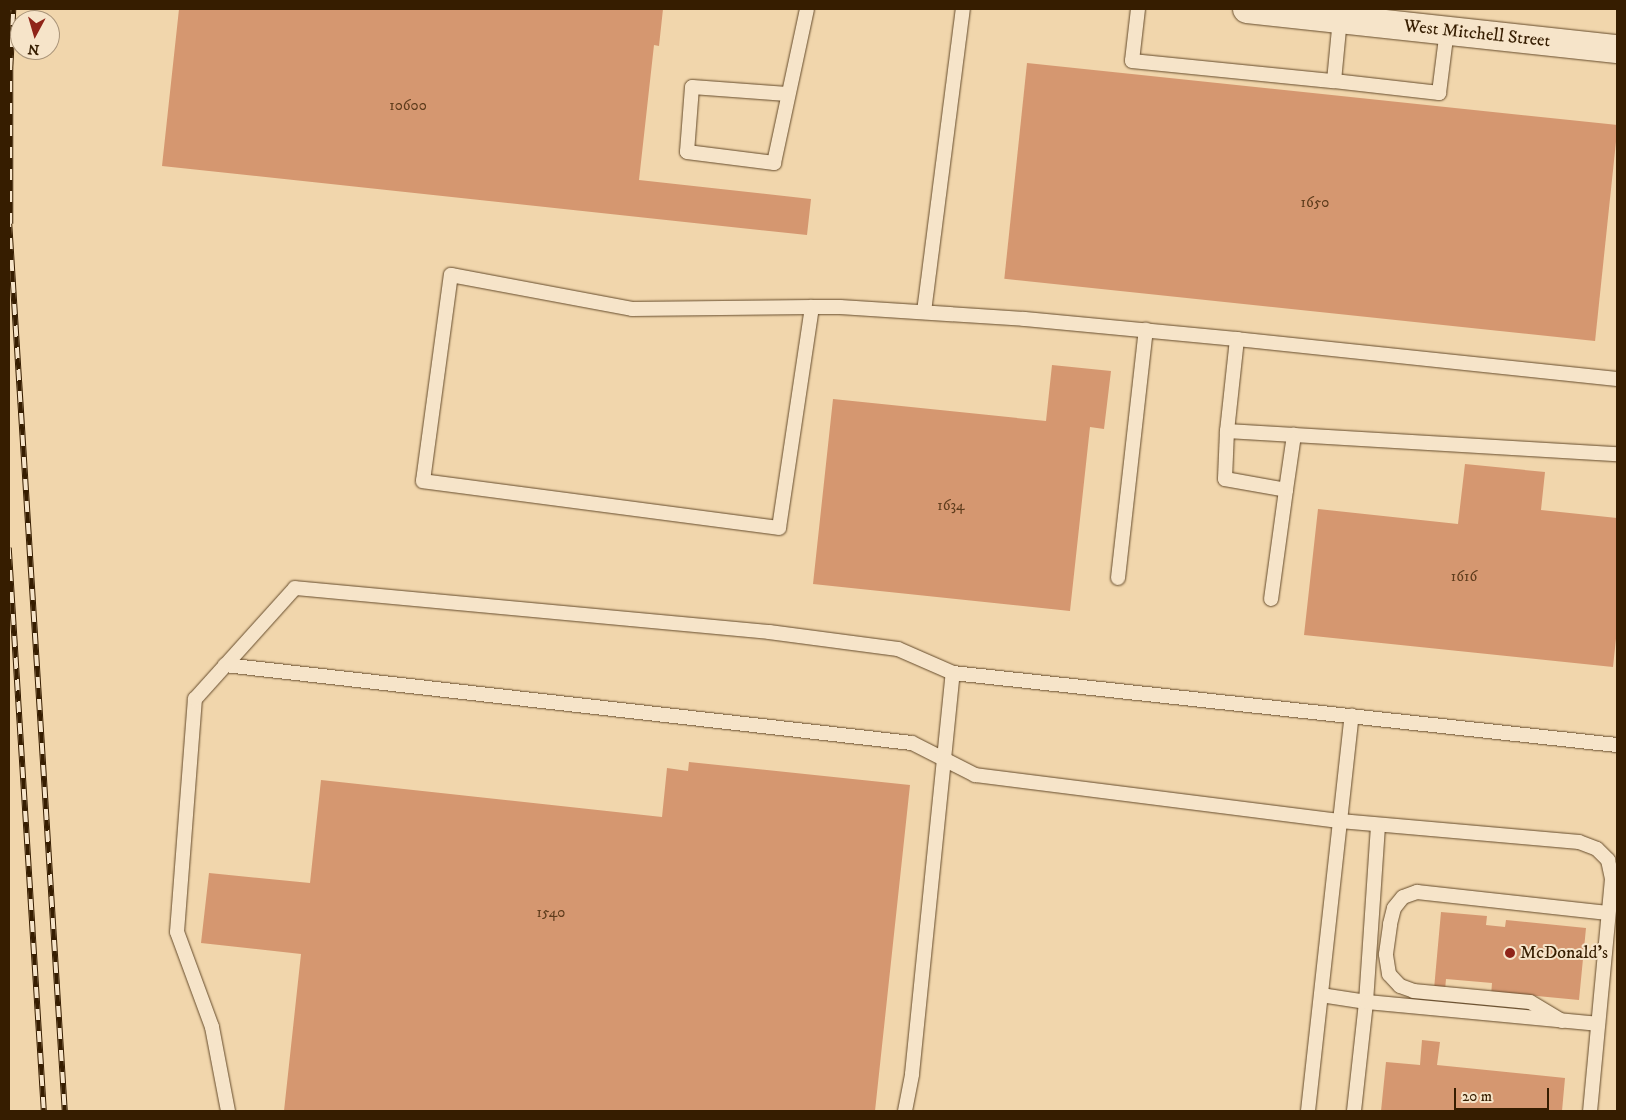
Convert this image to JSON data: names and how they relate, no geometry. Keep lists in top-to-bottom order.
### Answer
{
  "streets": {
    "street": ["West Mitchell Street"]
  },
  "places": ["McDonald's"],
  "house_numbers": [
    "10600",
    "1650",
    "1634",
    "1616",
    "1540"
  ],
  "scale_bar": "20 m",
  "north": "bottom"
}
